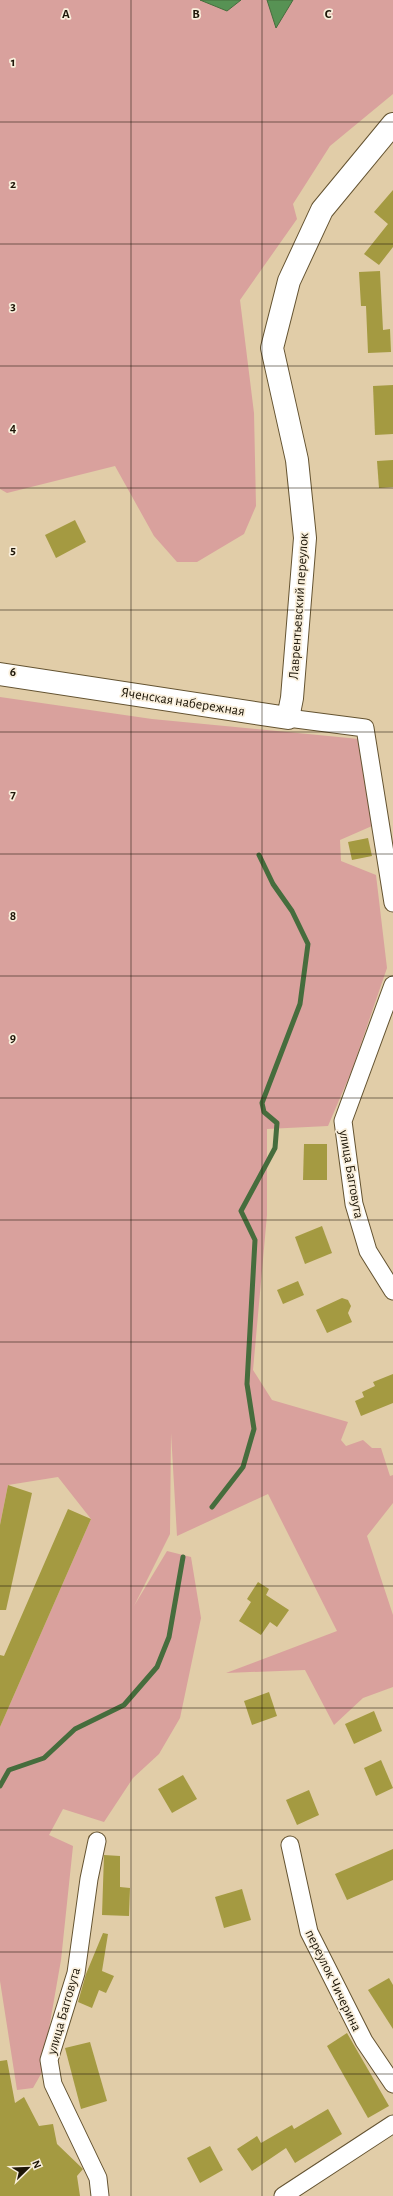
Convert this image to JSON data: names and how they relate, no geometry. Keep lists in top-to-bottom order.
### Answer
{
  "streets": {
    "street": [
      "Лаврентьевский переулок",
      "Яченская набережная",
      "улица Багговута",
      "переулок Чичерина"
    ]
  },
  "crossings": [
    ["Лаврентьевский переулок", "Яченская набережная"]
  ],
  "north": "top right",
  "grid": {
    "columns": ["A", "B", "C"],
    "rows": [
      "1",
      "2",
      "3",
      "4",
      "5",
      "6",
      "7",
      "8",
      "9"
    ]
  }
}
